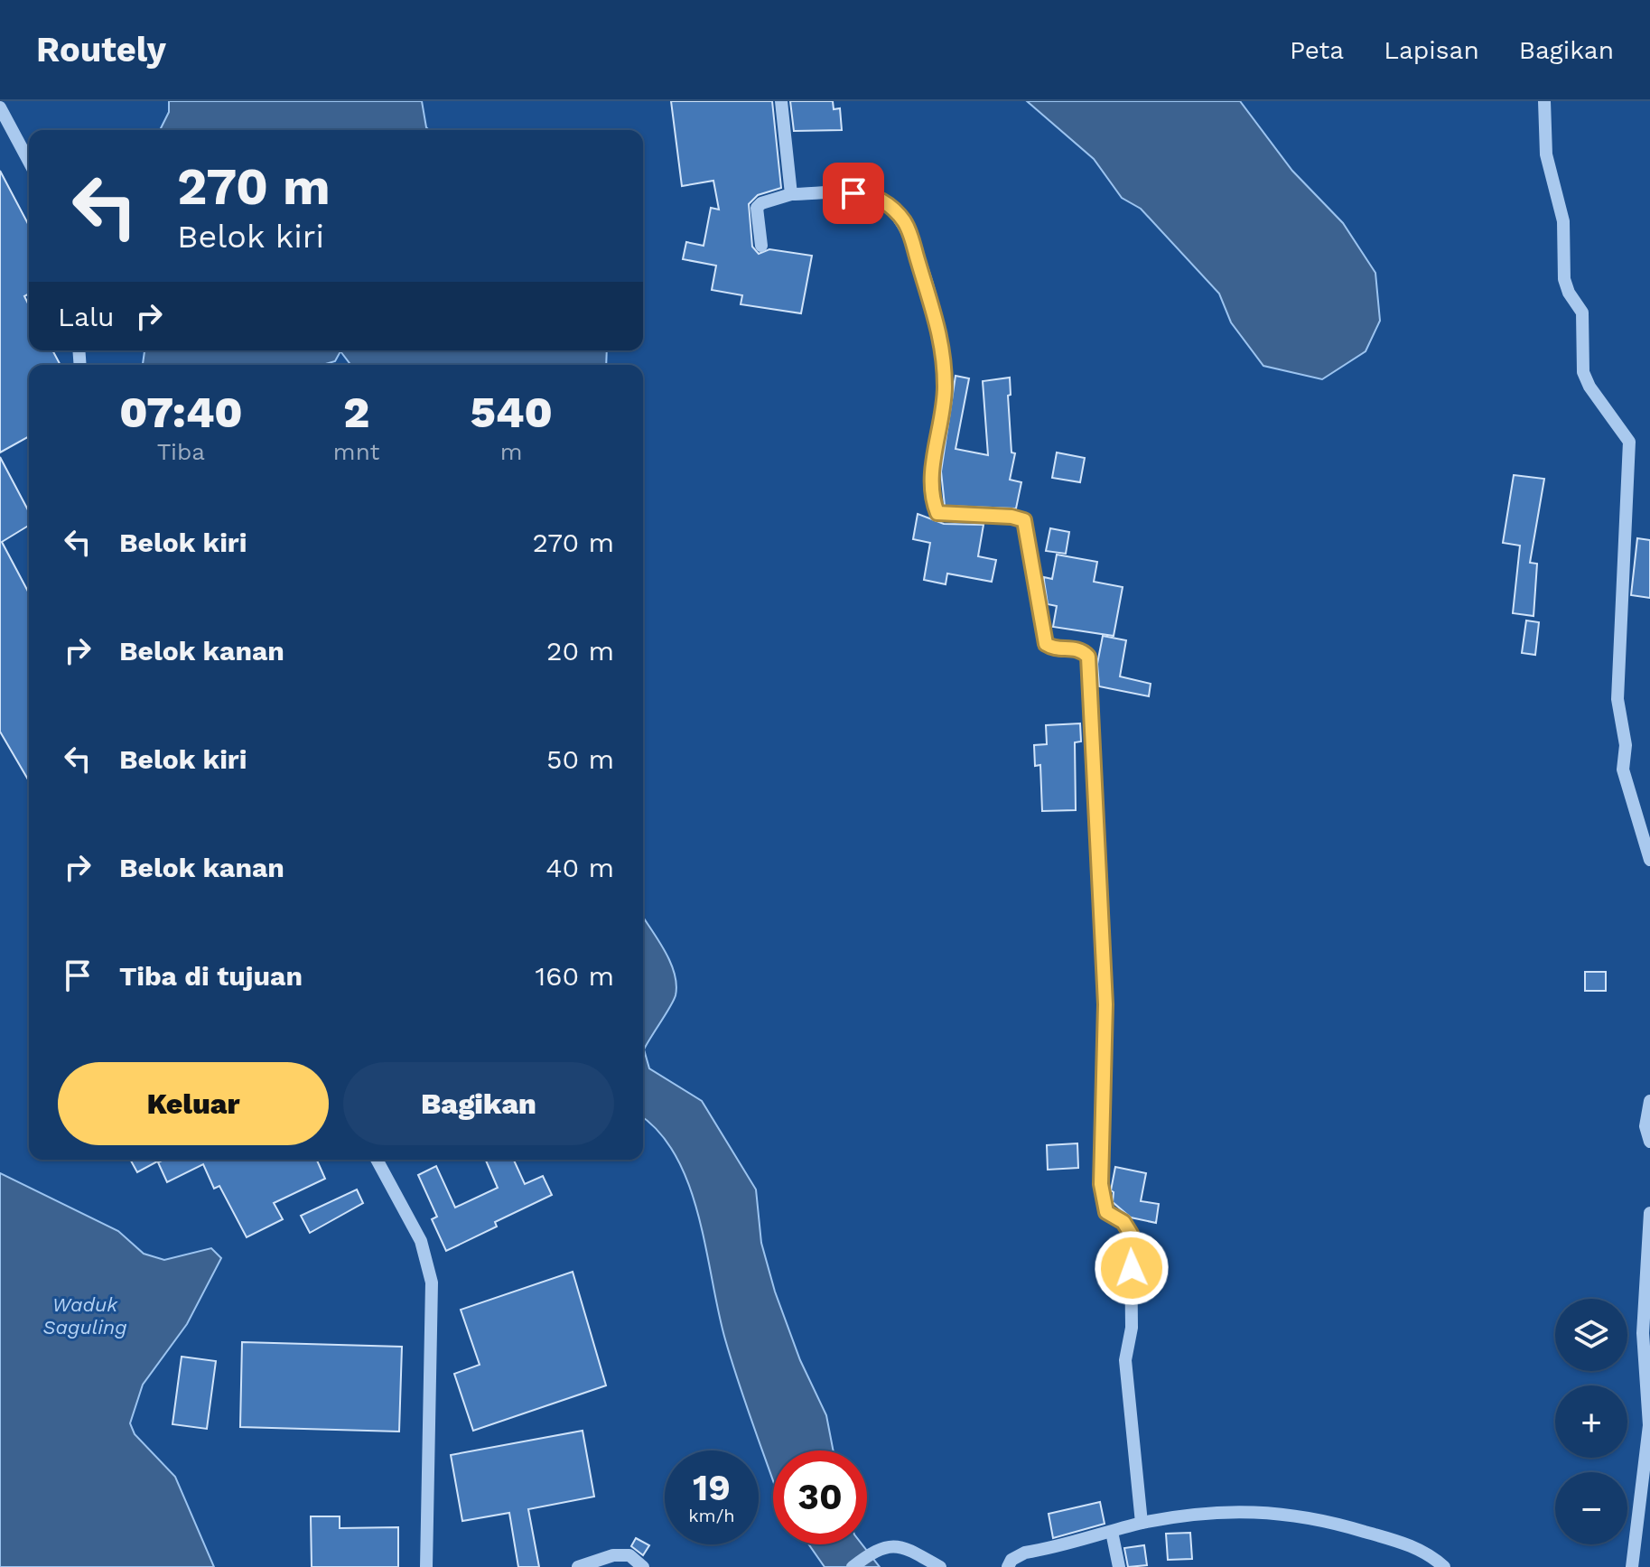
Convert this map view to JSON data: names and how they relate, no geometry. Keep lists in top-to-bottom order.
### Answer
{
  "water": ["Waduk Saguling"],
  "page": {
    "header": "Routely",
    "nav": ["Peta", "Lapisan", "Bagikan"],
    "turn": ["270 m", "Belok kiri"],
    "then": "Lalu",
    "eta": [
      "07:40",
      "Tiba",
      "2",
      "mnt",
      "540",
      "m"
    ],
    "list": [
      {
        "name": "Belok kiri",
        "value": "270 m"
      },
      {
        "name": "Belok kanan",
        "value": "20 m"
      },
      {
        "name": "Belok kiri",
        "value": "50 m"
      },
      {
        "name": "Belok kanan",
        "value": "40 m"
      },
      {
        "name": "Tiba di tujuan",
        "value": "160 m"
      }
    ],
    "buttons": ["Keluar", "Bagikan"],
    "map_buttons": ["+", "−"],
    "speed": "19 km/h",
    "limit": "30"
  }
}
